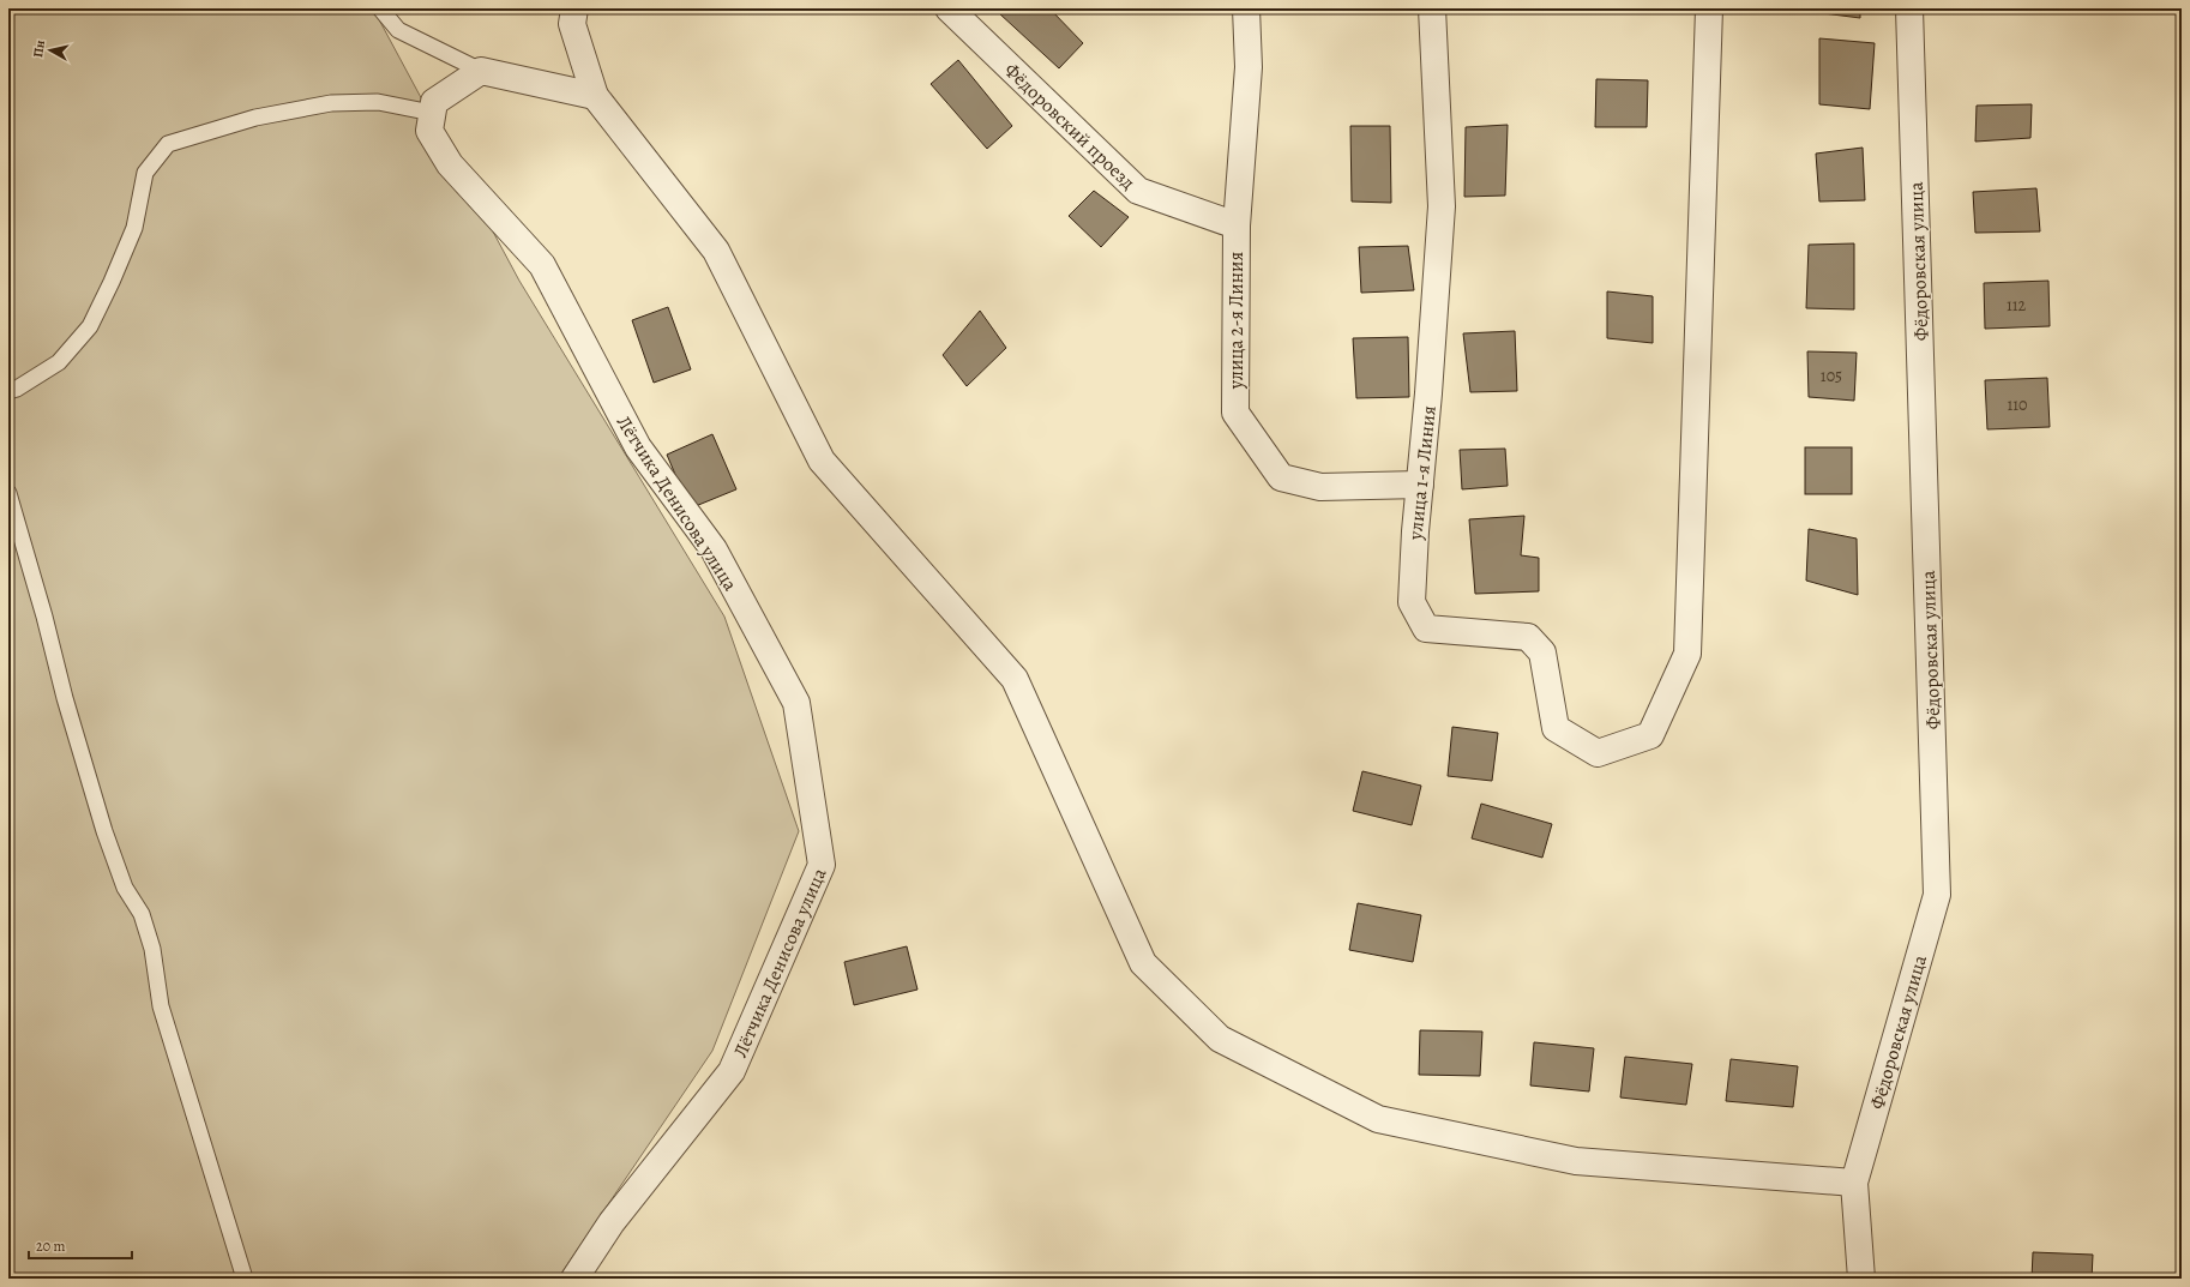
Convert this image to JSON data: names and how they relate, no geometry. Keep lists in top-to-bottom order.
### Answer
{
  "streets": {
    "street": [
      "Фёдоровский проезд",
      "Фёдоровская улица",
      "улица 2-я Линия",
      "улица 1-я Линия",
      "Лётчика Денисова улица"
    ]
  },
  "crossings": [
    ["Фёдоровский проезд", "улица 2-я Линия"],
    ["улица 2-я Линия", "улица 1-я Линия"]
  ],
  "house_numbers": ["112", "105", "110"],
  "scale_bar": "20 m",
  "north": "left"
}
